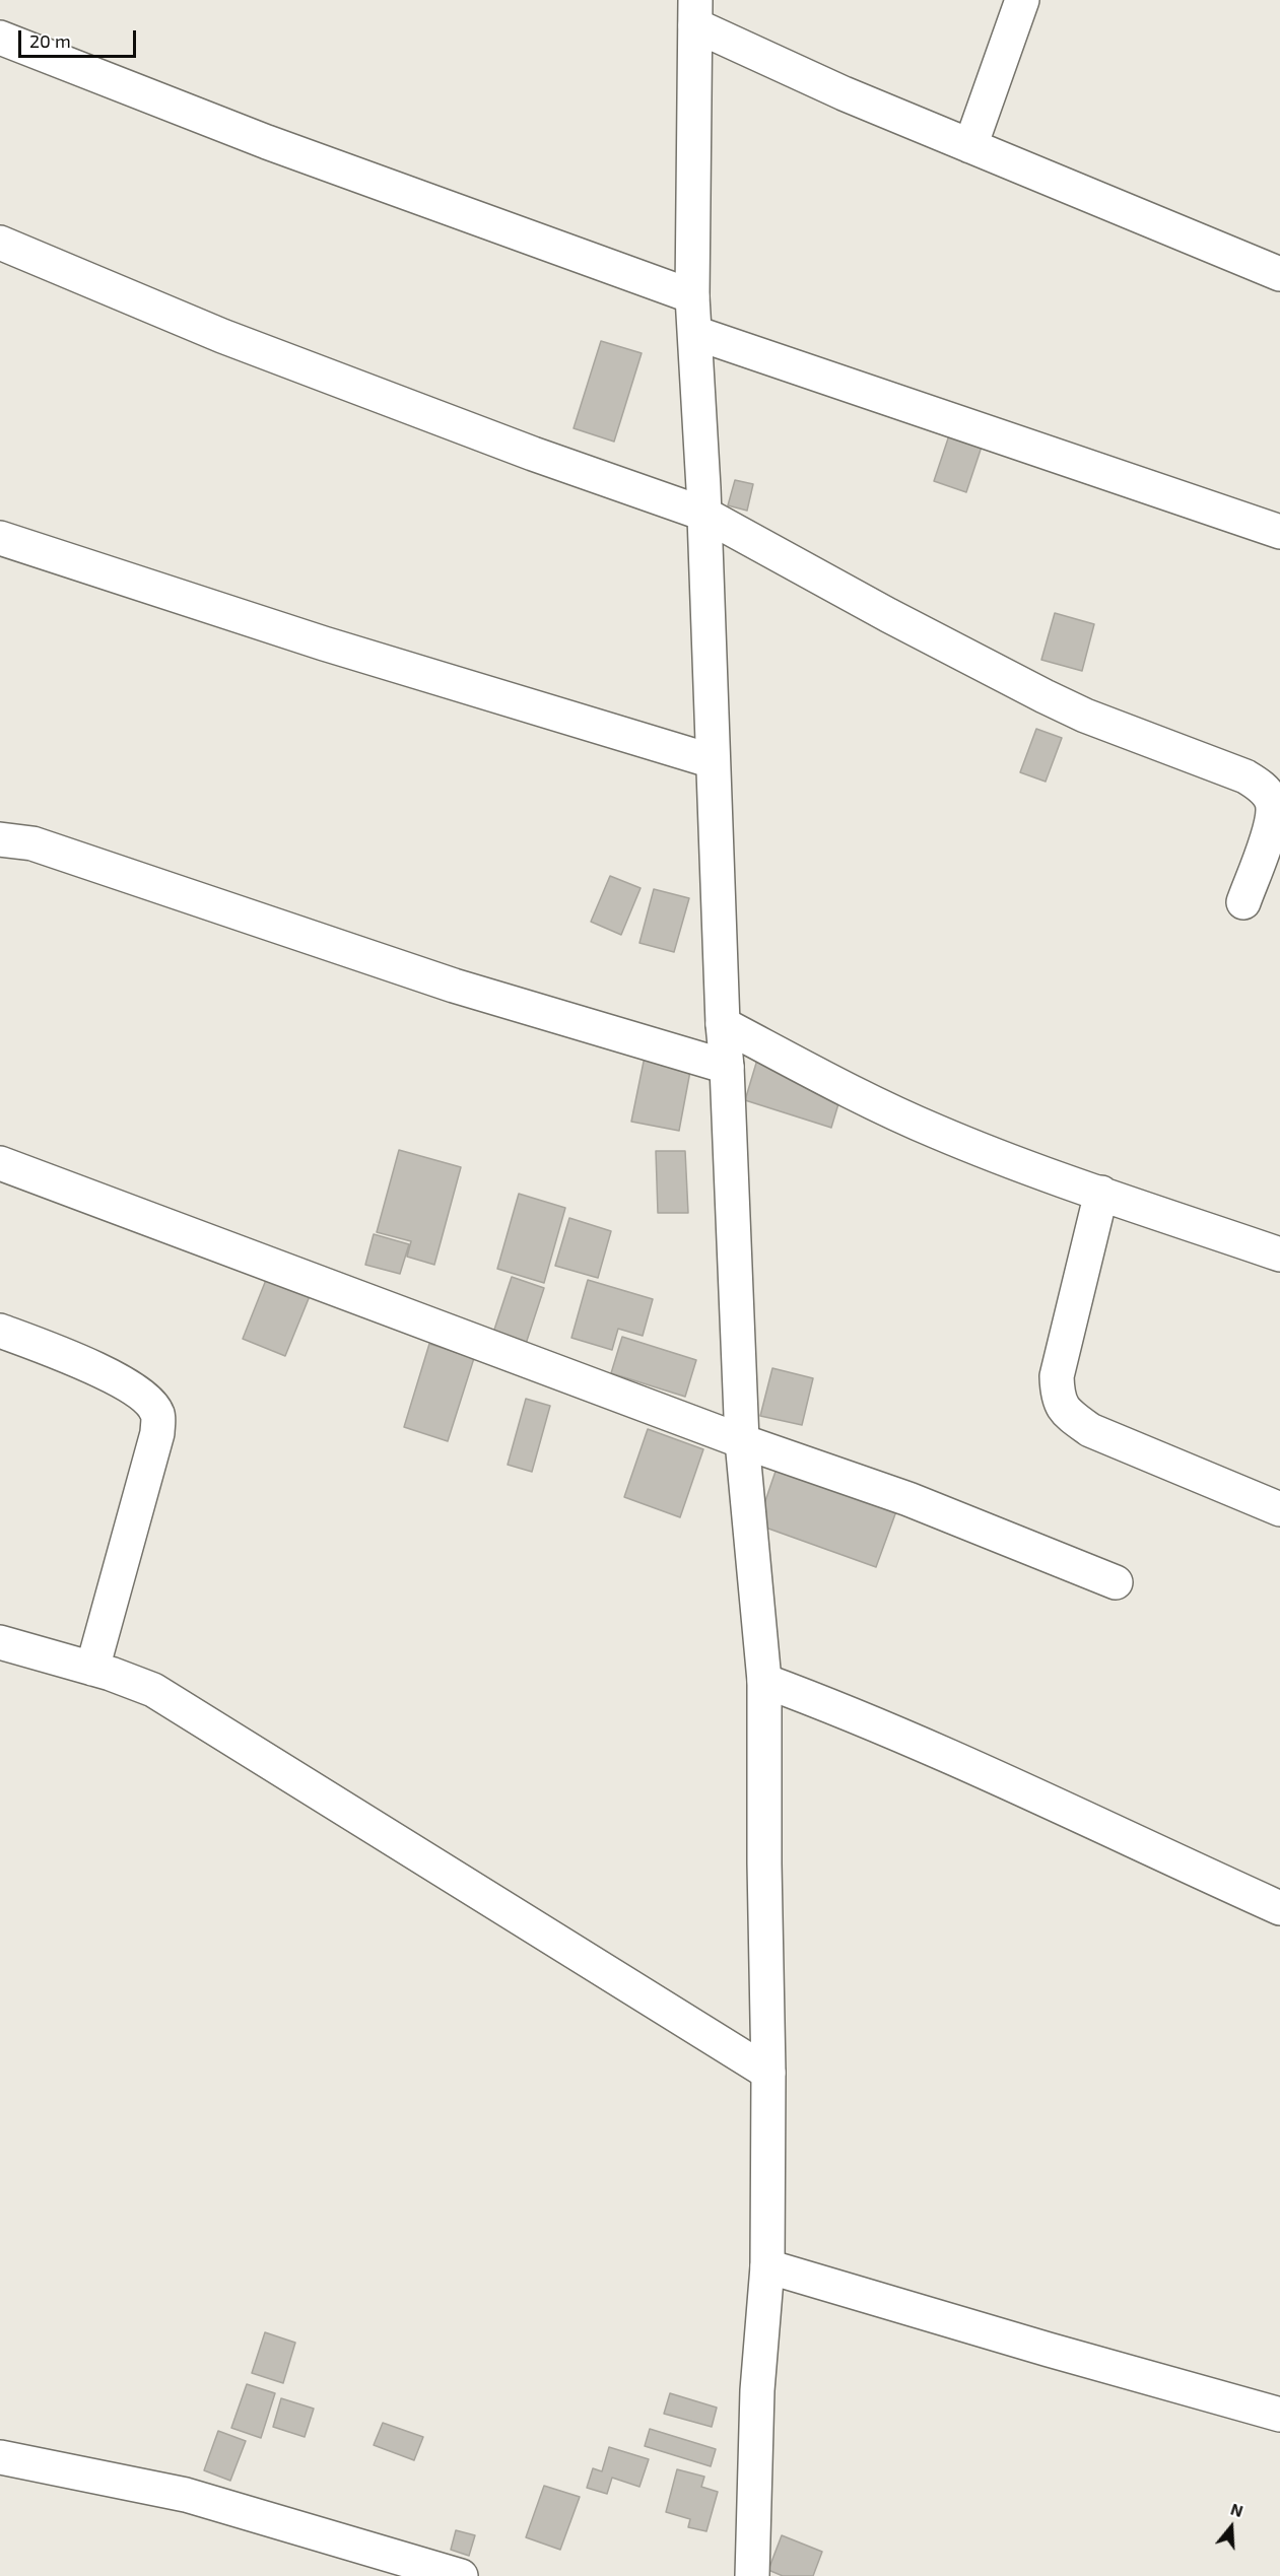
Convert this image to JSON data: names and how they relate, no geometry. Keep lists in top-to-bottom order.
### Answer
{
  "scale_bar": "20 m",
  "north": "top"
}
